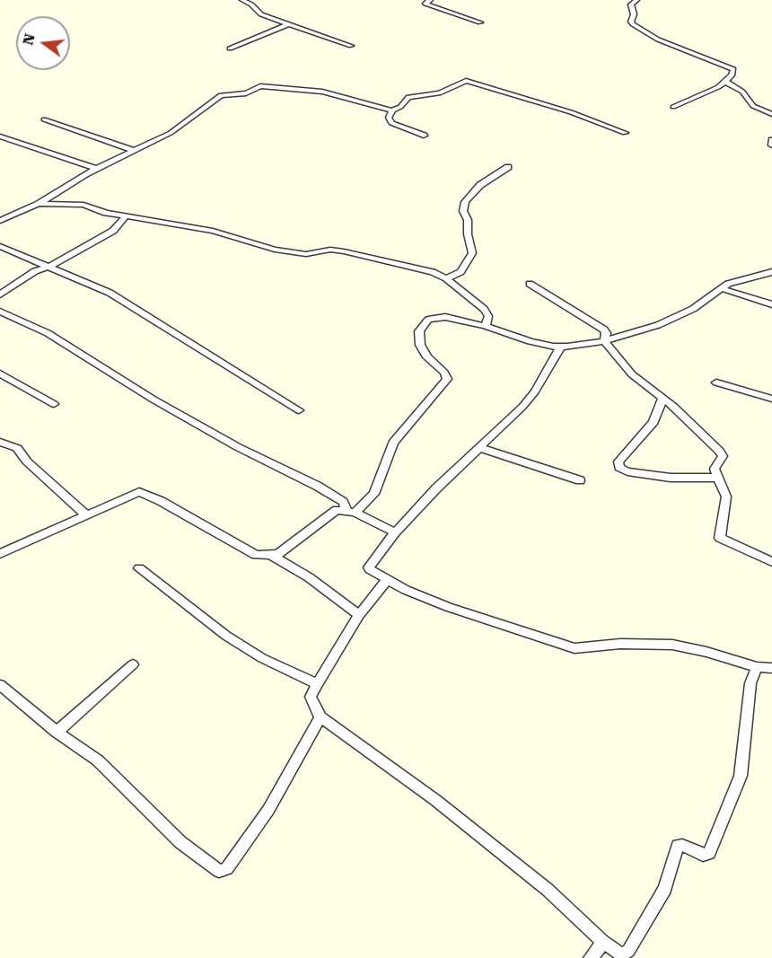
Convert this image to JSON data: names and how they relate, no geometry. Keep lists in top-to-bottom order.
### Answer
{
  "north": "left"
}
